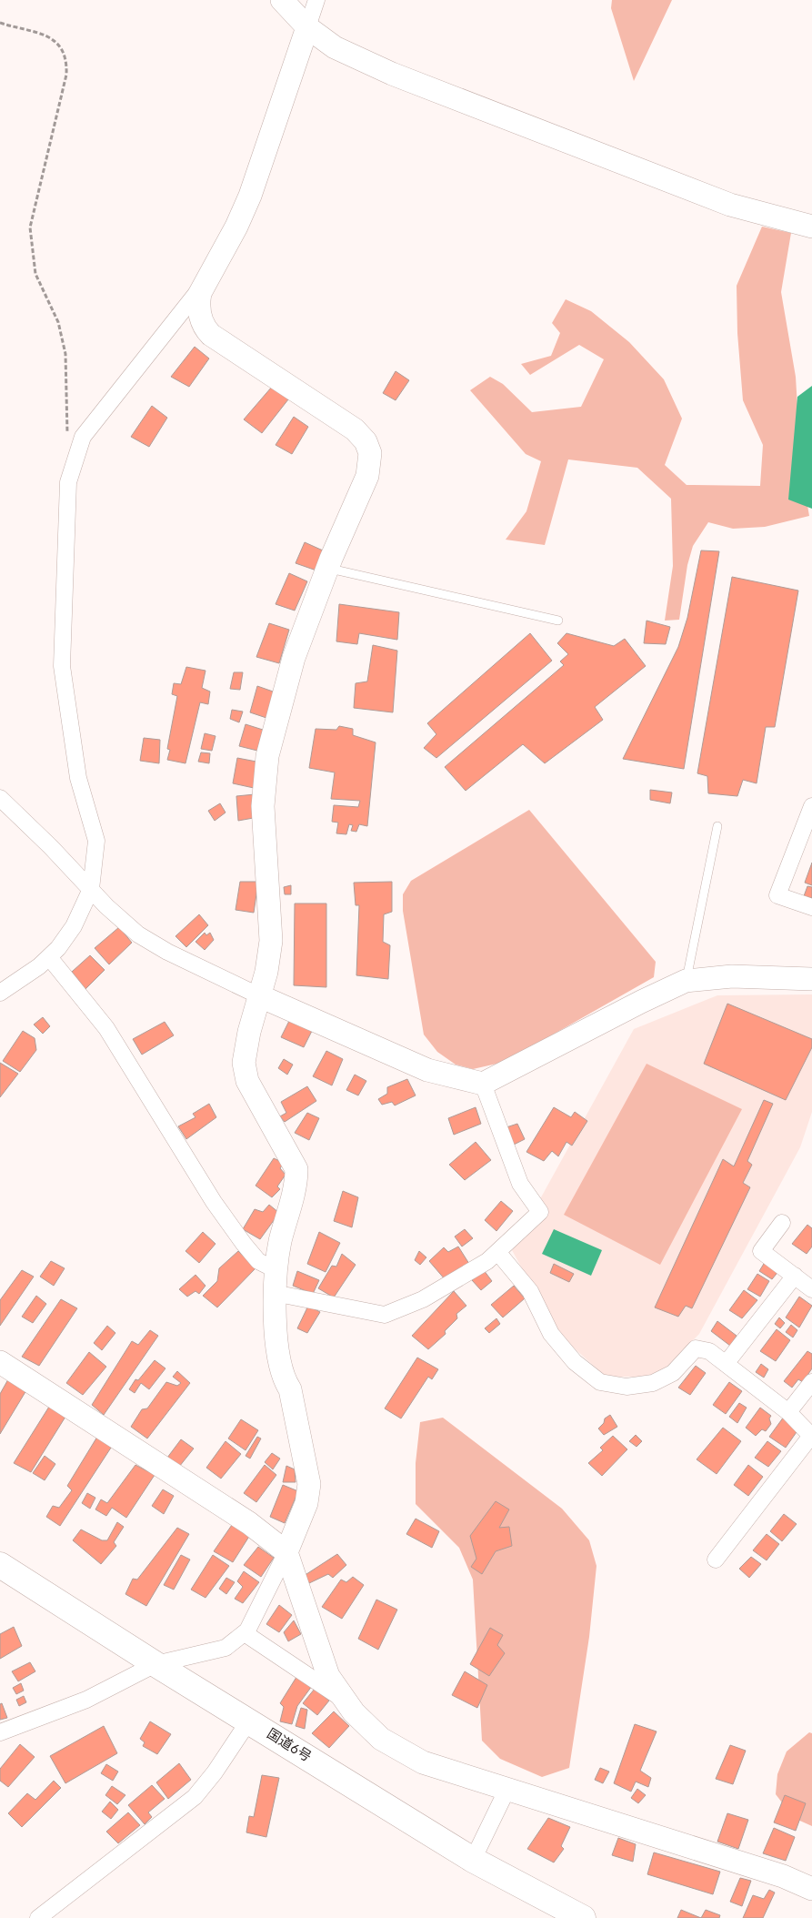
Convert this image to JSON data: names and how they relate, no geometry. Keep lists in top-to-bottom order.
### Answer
{
  "streets": {
    "highway": ["国道6号"]
  }
}
